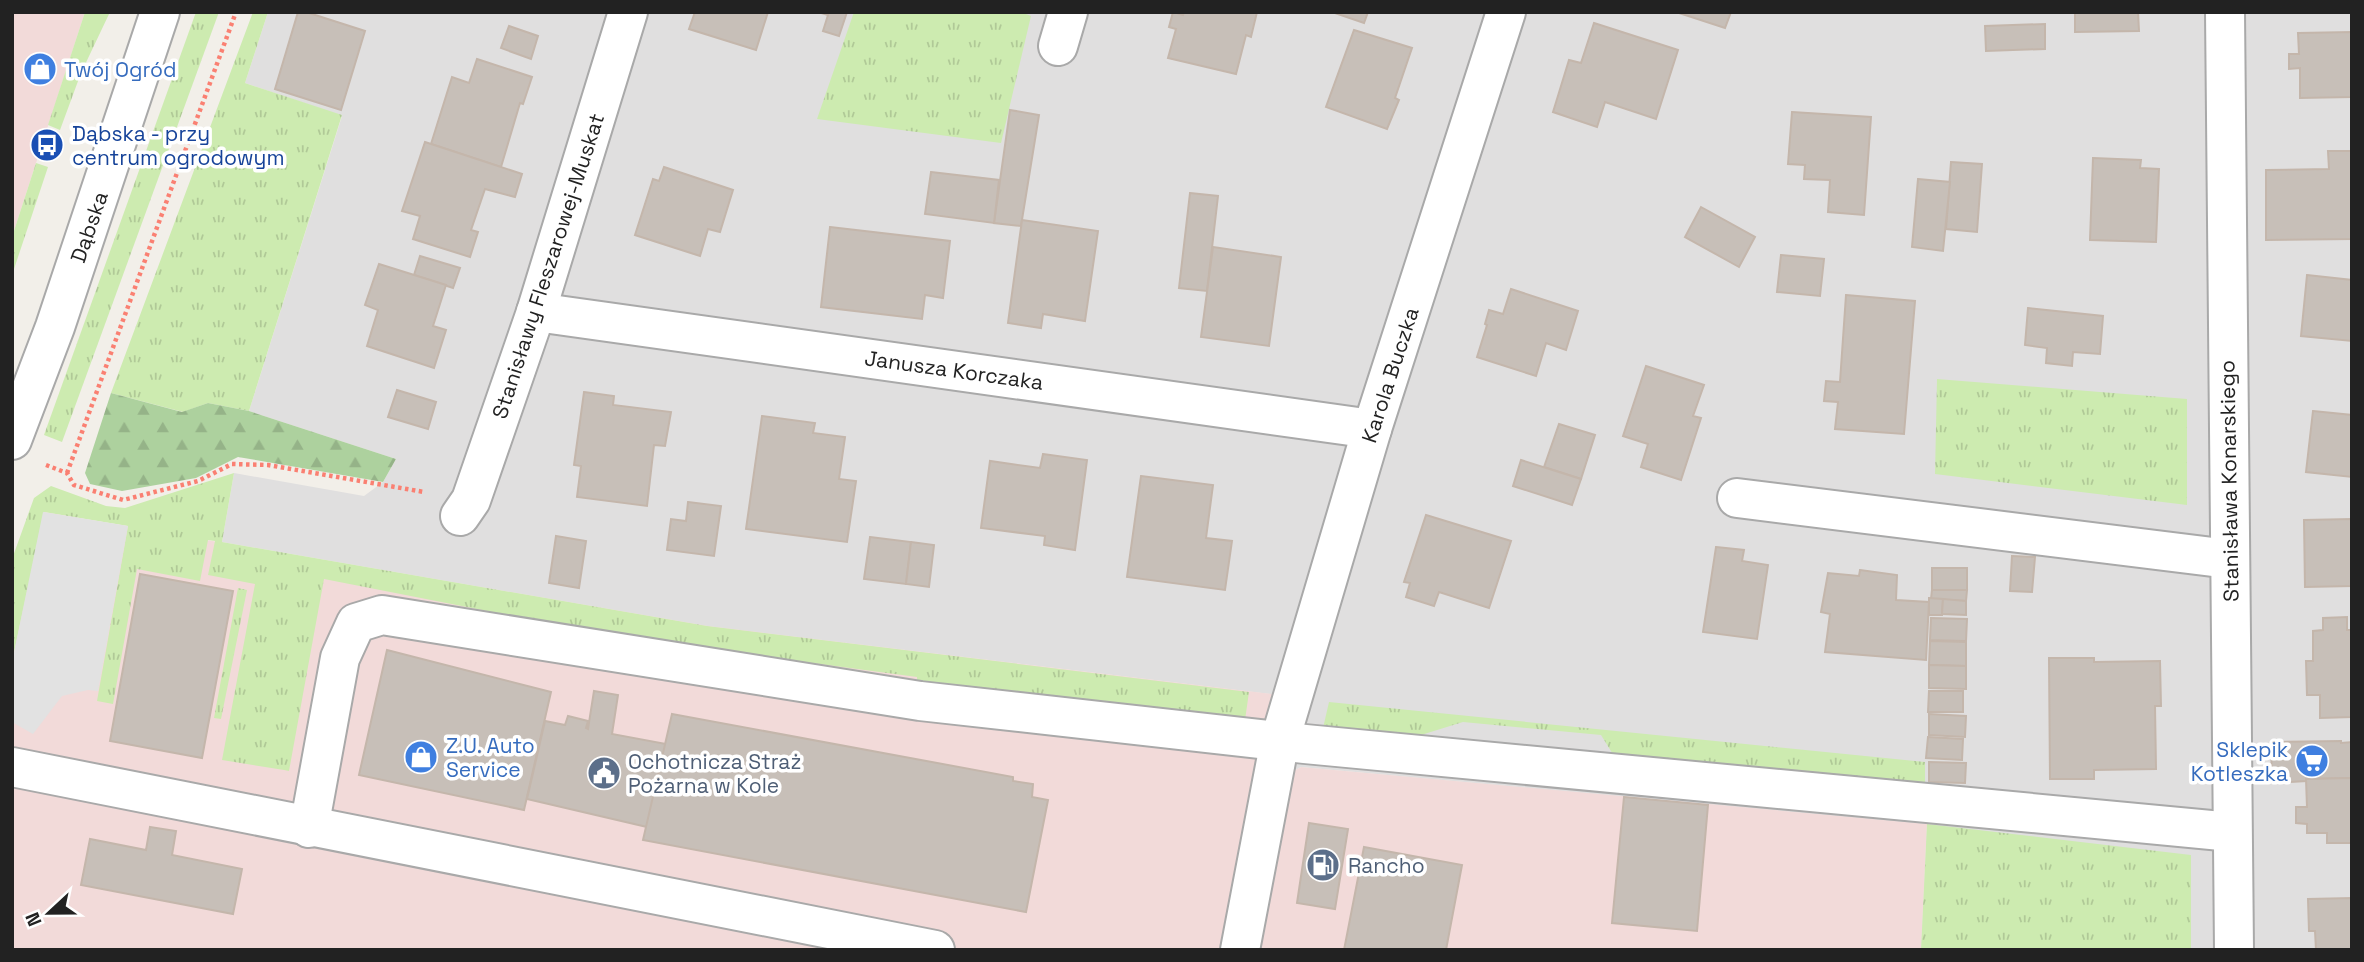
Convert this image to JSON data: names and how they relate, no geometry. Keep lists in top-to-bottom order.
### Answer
{
  "streets": {
    "street": [
      "Dąbska",
      "Stanisławy Fleszarowej-Muskat",
      "Janusza Korczaka",
      "Karola Buczka",
      "Stanisława Konarskiego"
    ]
  },
  "crossings": [
    ["Stanisławy Fleszarowej-Muskat", "Janusza Korczaka"],
    ["Janusza Korczaka", "Karola Buczka"]
  ],
  "places": {
    "shop": ["Twój Ogród", "Z.U. Auto Service"],
    "bus stop": ["Dąbska - przy centrum ogrodowym"],
    "supermarket": ["Sklepik Kotleszka"],
    "public building": ["Ochotnicza Straż Pożarna w Kole"],
    "fuel station": ["Rancho"]
  },
  "north": "left"
}
